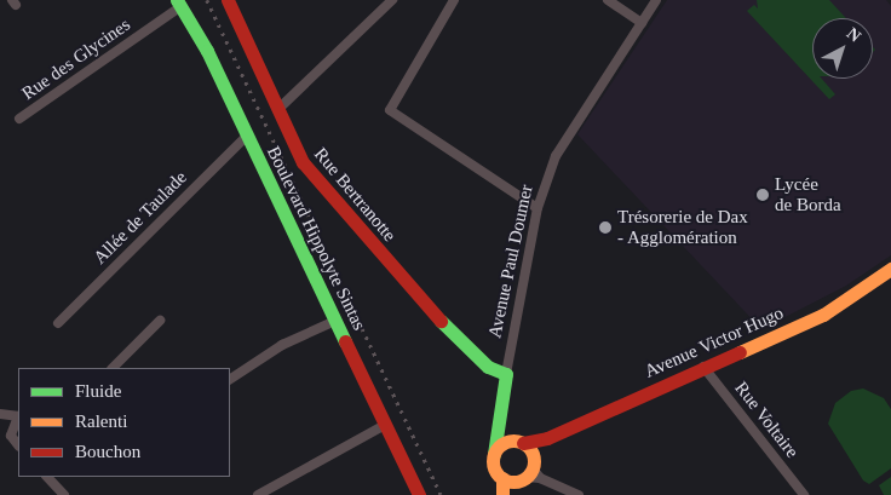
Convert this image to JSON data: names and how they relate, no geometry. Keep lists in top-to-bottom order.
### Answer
{
  "streets": {
    "street": [
      "Rue des Glycines",
      "Rue Bertranotte",
      "Allée de Taulade",
      "Boulevard Hippolyte Sintas",
      "Avenue Paul Doumer",
      "Avenue Victor Hugo",
      "Rue Voltaire"
    ]
  },
  "crossings": [
    ["Rue des Glycines", "Boulevard Hippolyte Sintas"],
    ["Rue Bertranotte", "Avenue Paul Doumer"],
    ["Allée de Taulade", "Boulevard Hippolyte Sintas"],
    ["Avenue Paul Doumer", "Avenue Victor Hugo"],
    ["Avenue Victor Hugo", "Rue Voltaire"]
  ],
  "places": ["Lycée de Borda", "Trésorerie de Dax - Agglomération"],
  "legend": ["Fluide", "Ralenti", "Bouchon"],
  "north": "top right"
}
